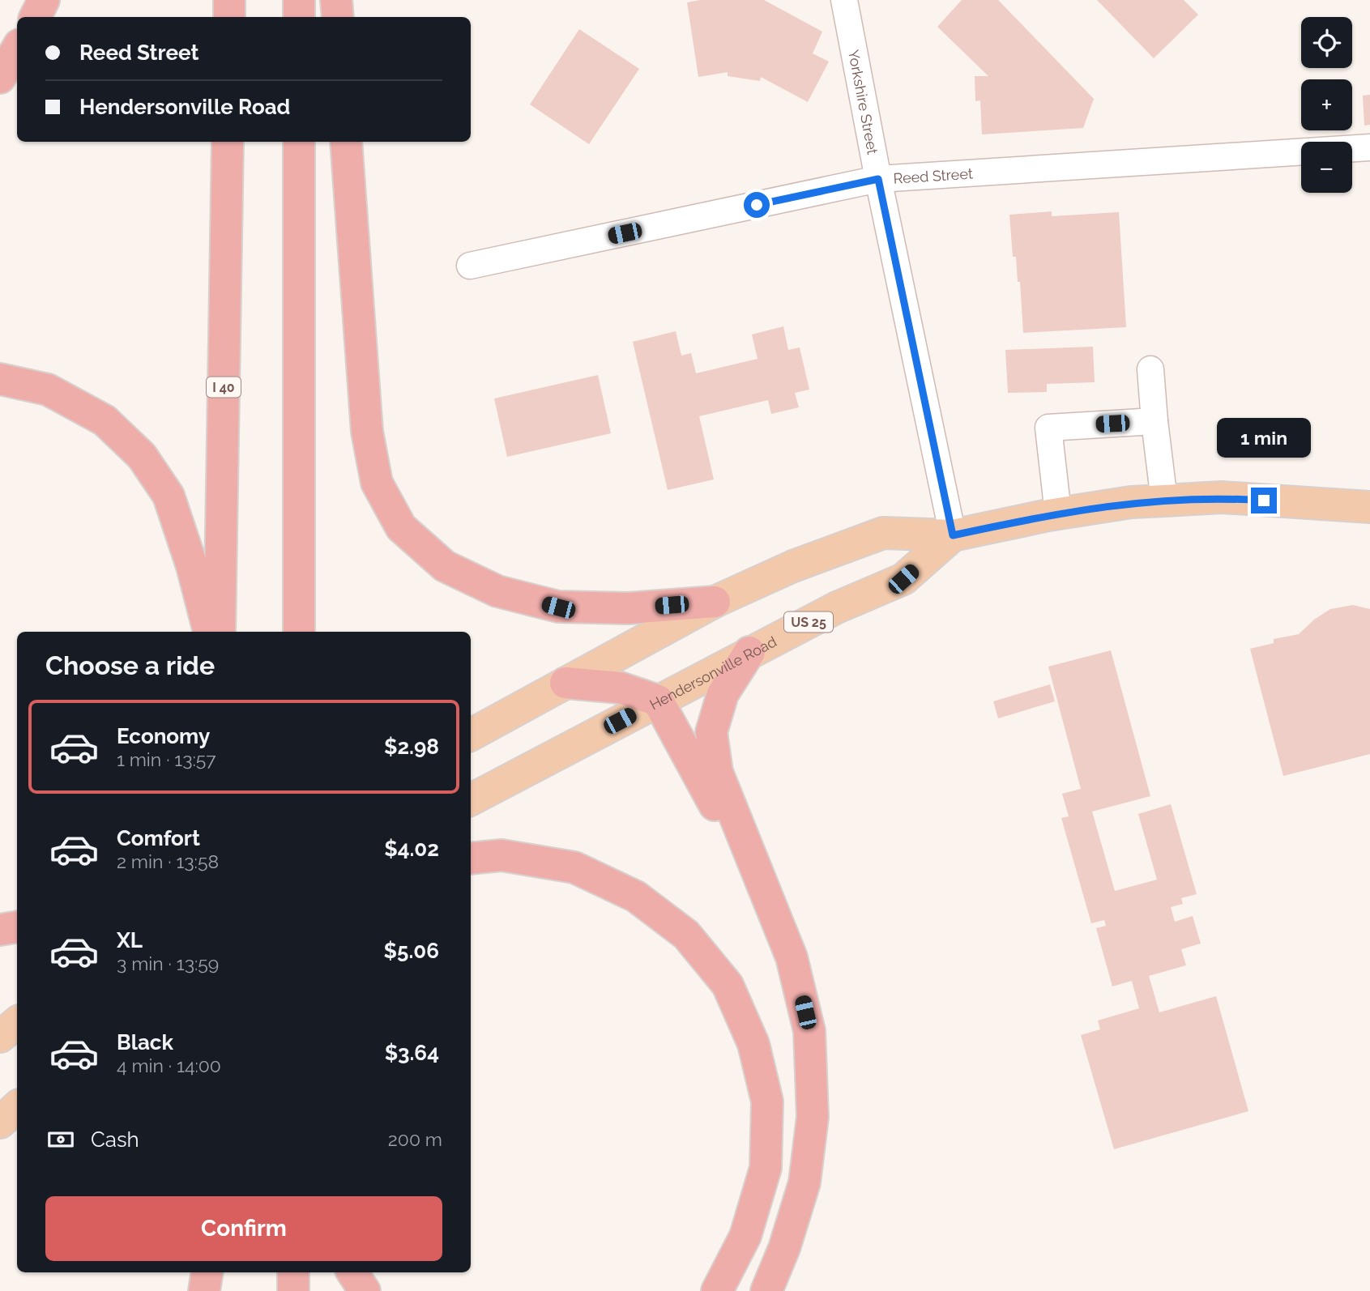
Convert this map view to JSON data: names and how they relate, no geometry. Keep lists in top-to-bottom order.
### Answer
{
  "streets": {
    "highway": ["I 40"],
    "main road": ["US 25", "Hendersonville Road"],
    "street": ["Yorkshire Street", "Reed Street"]
  },
  "crossings": [
    ["Yorkshire Street", "Reed Street"],
    ["Yorkshire Street", "Hendersonville Road"]
  ],
  "page": {
    "map_buttons": ["+", "−"],
    "banner": ["Reed Street", "Hendersonville Road"],
    "bubble": "1 min",
    "heading": "Choose a ride",
    "list": [
      {
        "name": "Economy",
        "note": "1 min · 13:57",
        "value": "$2.98"
      },
      {
        "name": "Comfort",
        "note": "2 min · 13:58",
        "value": "$4.02"
      },
      {
        "name": "XL",
        "note": "3 min · 13:59",
        "value": "$5.06"
      },
      {
        "name": "Black",
        "note": "4 min · 14:00",
        "value": "$3.64"
      }
    ],
    "pay": ["Cash", "200 m"],
    "buttons": "Confirm"
  }
}
